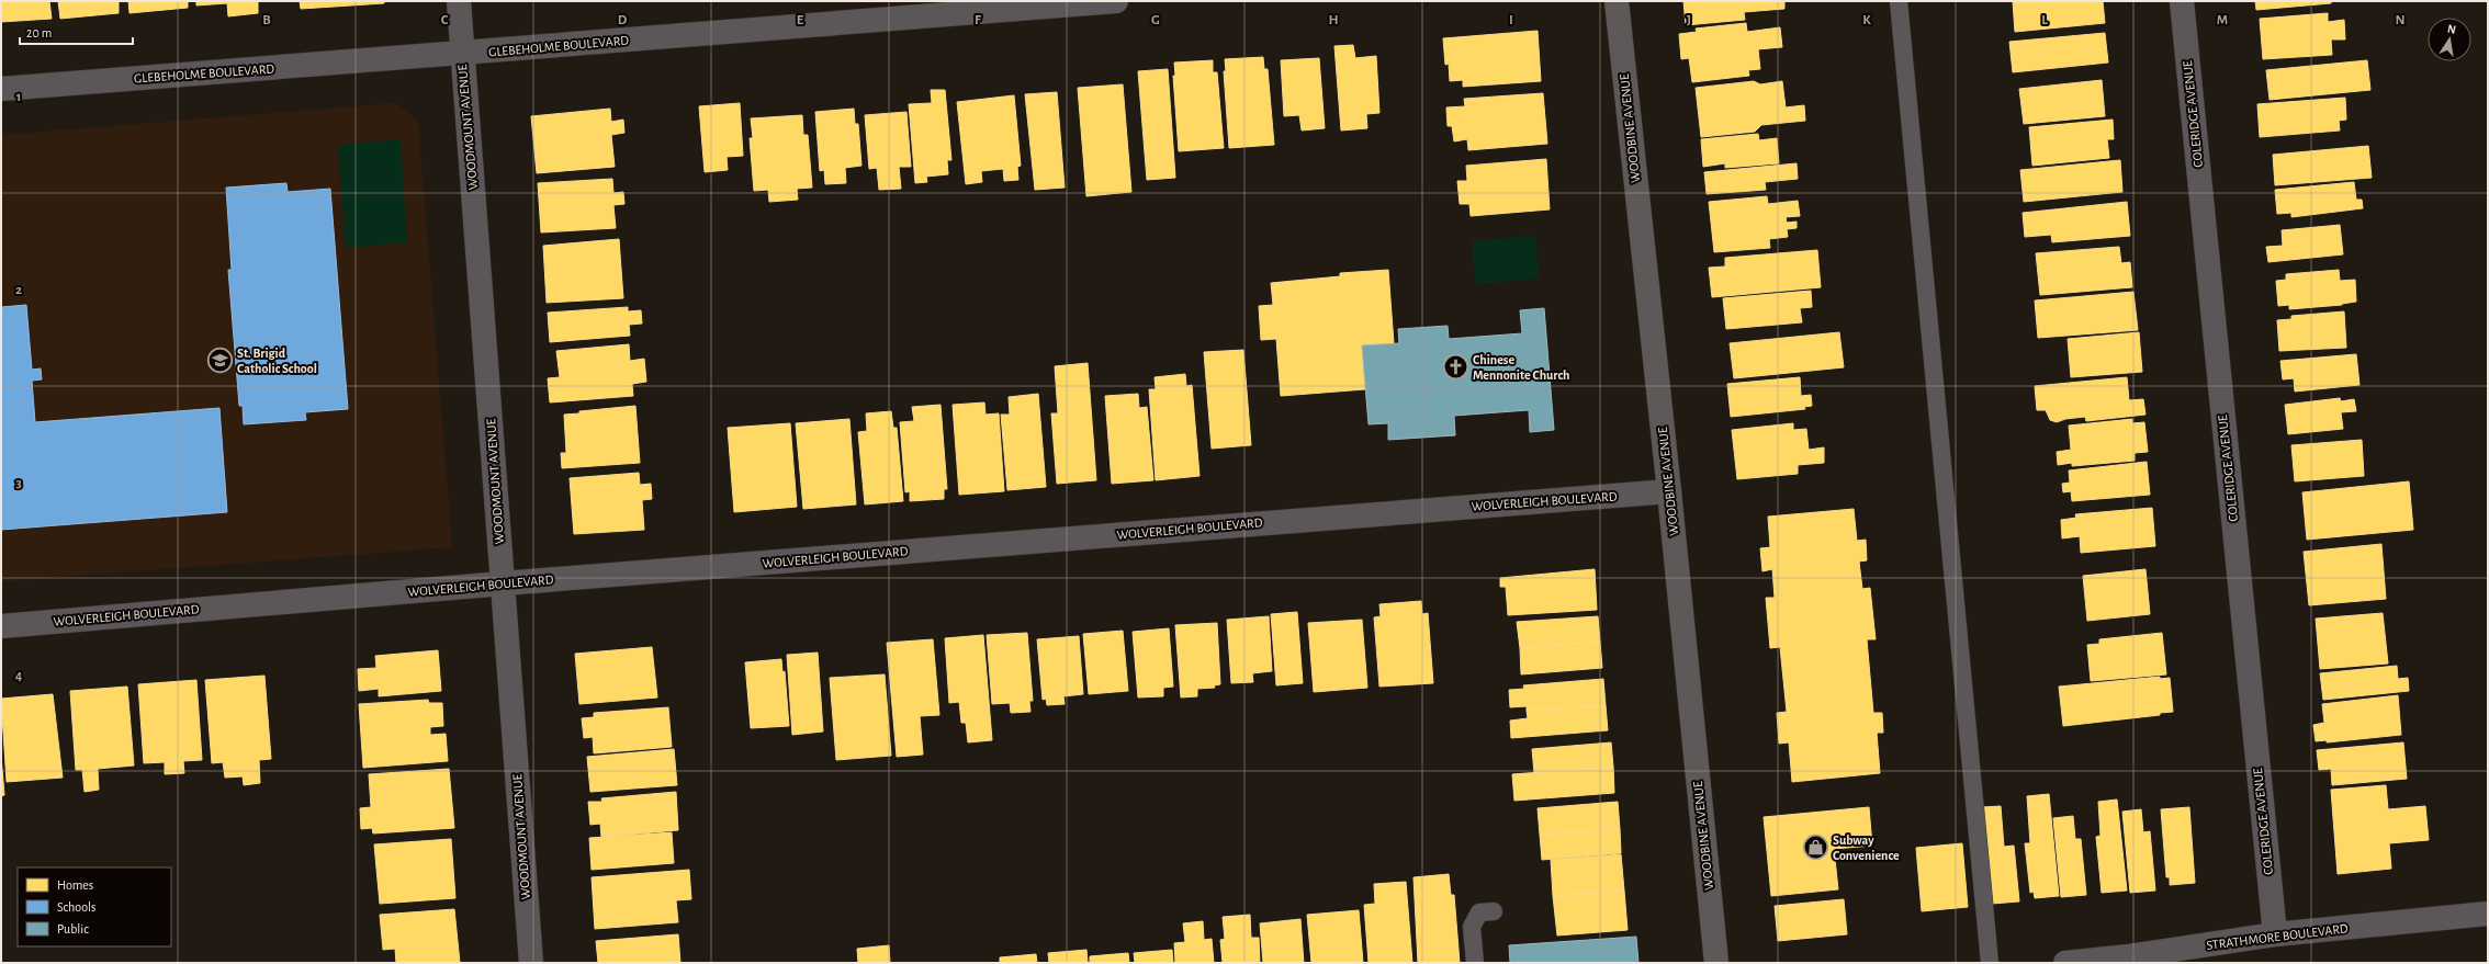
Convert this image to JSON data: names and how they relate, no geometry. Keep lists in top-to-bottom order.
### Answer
{
  "streets": {
    "main road": ["WOODBINE AVENUE"],
    "street": [
      "GLEBEHOLME BOULEVARD",
      "COLERIDGE AVENUE",
      "WOODMOUNT AVENUE",
      "WOLVERLEIGH BOULEVARD",
      "STRATHMORE BOULEVARD"
    ]
  },
  "crossings": [
    ["GLEBEHOLME BOULEVARD", "WOODMOUNT AVENUE"],
    ["COLERIDGE AVENUE", "STRATHMORE BOULEVARD"],
    ["WOODMOUNT AVENUE", "WOLVERLEIGH BOULEVARD"],
    ["WOODBINE AVENUE", "WOLVERLEIGH BOULEVARD"]
  ],
  "places": {
    "school or university": ["St. Brigid Catholic School"],
    "church": ["Chinese Mennonite Church"],
    "shop": ["Subway Convenience"]
  },
  "legend": ["Homes", "Schools", "Public"],
  "scale_bar": "20 m",
  "north": "top",
  "grid": {
    "columns": [
      "B",
      "C",
      "D",
      "E",
      "F",
      "G",
      "H",
      "I",
      "J",
      "K",
      "L",
      "M",
      "N"
    ],
    "rows": [
      "1",
      "2",
      "3",
      "4"
    ]
  }
}
